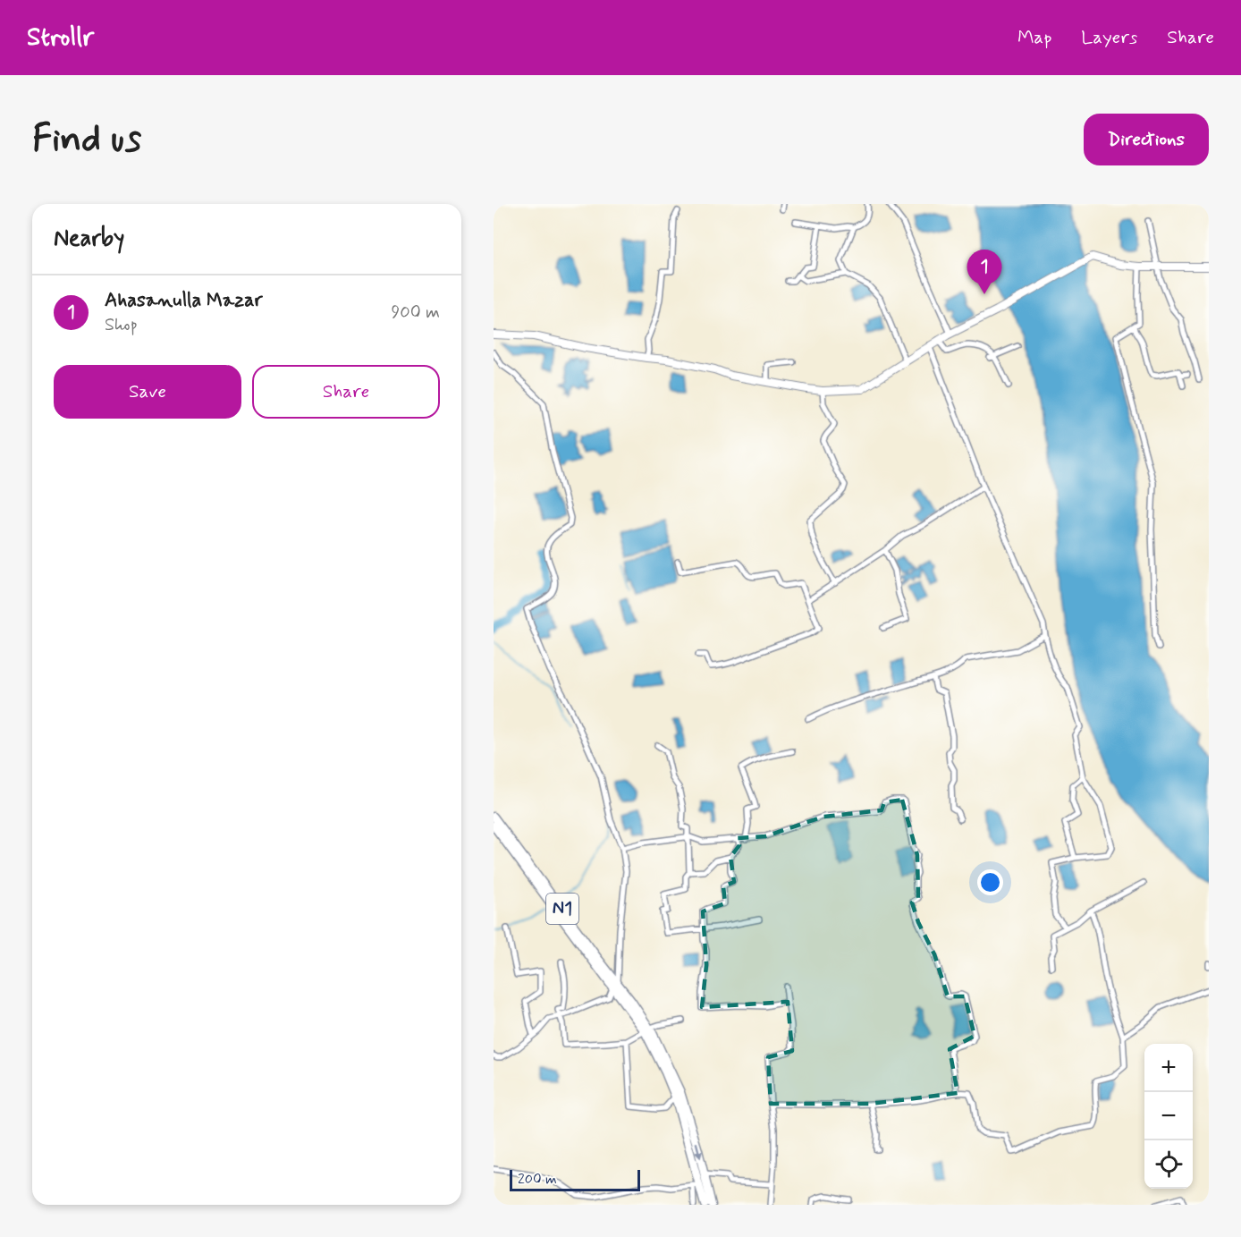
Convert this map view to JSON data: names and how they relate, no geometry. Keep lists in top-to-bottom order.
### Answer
{
  "streets": {
    "highway": ["N1"]
  },
  "scale_bar": "200 m",
  "page": {
    "header": "Strollr",
    "nav": ["Map", "Layers", "Share"],
    "buttons": [
      "Directions",
      ["Save", "Share"]
    ],
    "title": "Find us",
    "heading": "Nearby",
    "pins": "1",
    "list": [
      {
        "mark": "1",
        "name": "Ahasanulla Mazar",
        "note": "Shop",
        "value": "900 m"
      }
    ],
    "map_buttons": ["+", "−"],
    "scale": "200 m"
  }
}
